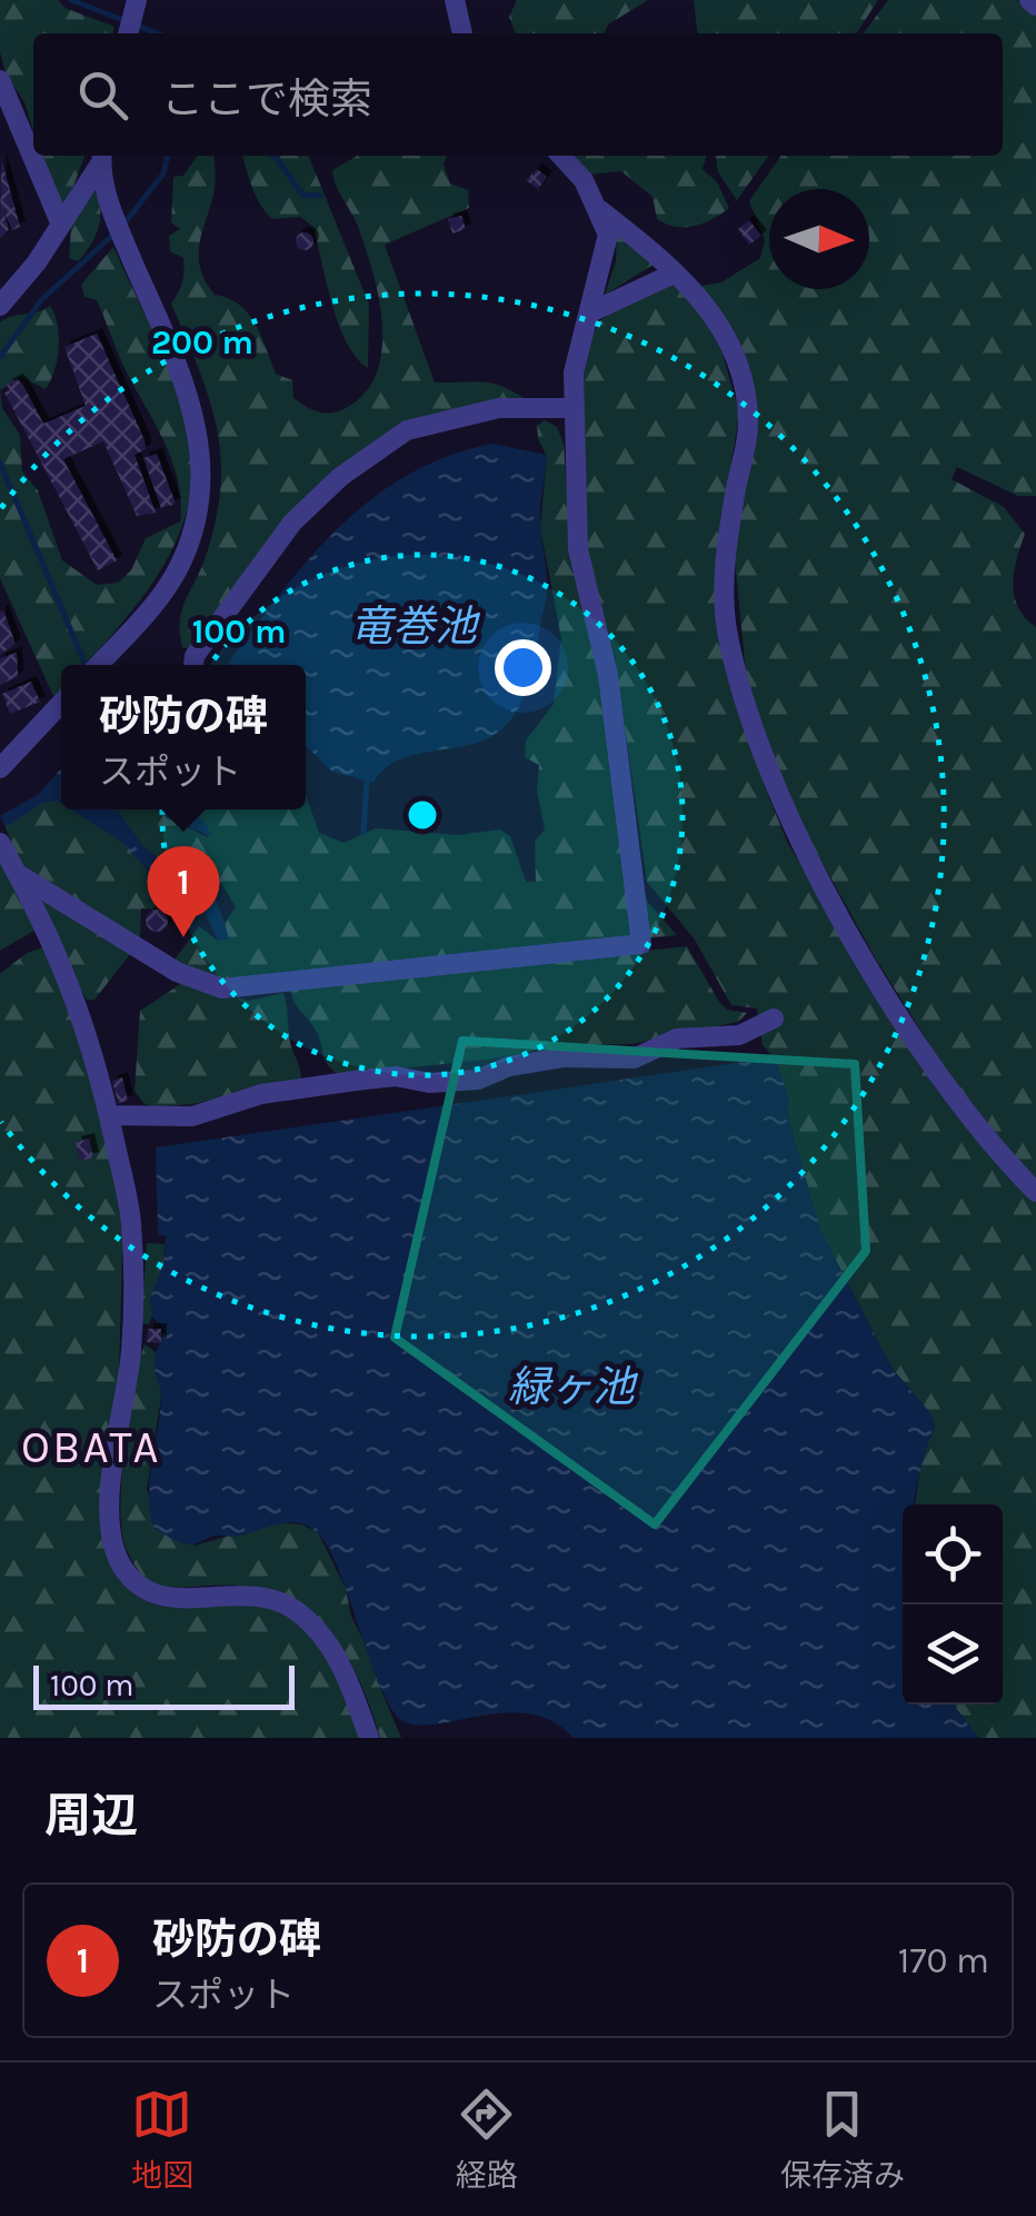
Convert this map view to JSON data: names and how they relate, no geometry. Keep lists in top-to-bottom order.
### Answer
{
  "districts": ["OBATA"],
  "water": ["竜巻池", "緑ヶ池"],
  "scale_bar": "100 m",
  "north": "right",
  "page": {
    "search": "ここで検索",
    "popup": ["砂防の碑", "スポット"],
    "pins": "1",
    "scale": "100 m",
    "heading": "周辺",
    "list": [
      {
        "mark": "1",
        "name": "砂防の碑",
        "note": "スポット",
        "value": "170 m"
      }
    ],
    "nav": ["地図", "経路", "保存済み"]
  },
  "rings": ["200 m", "100 m"]
}
